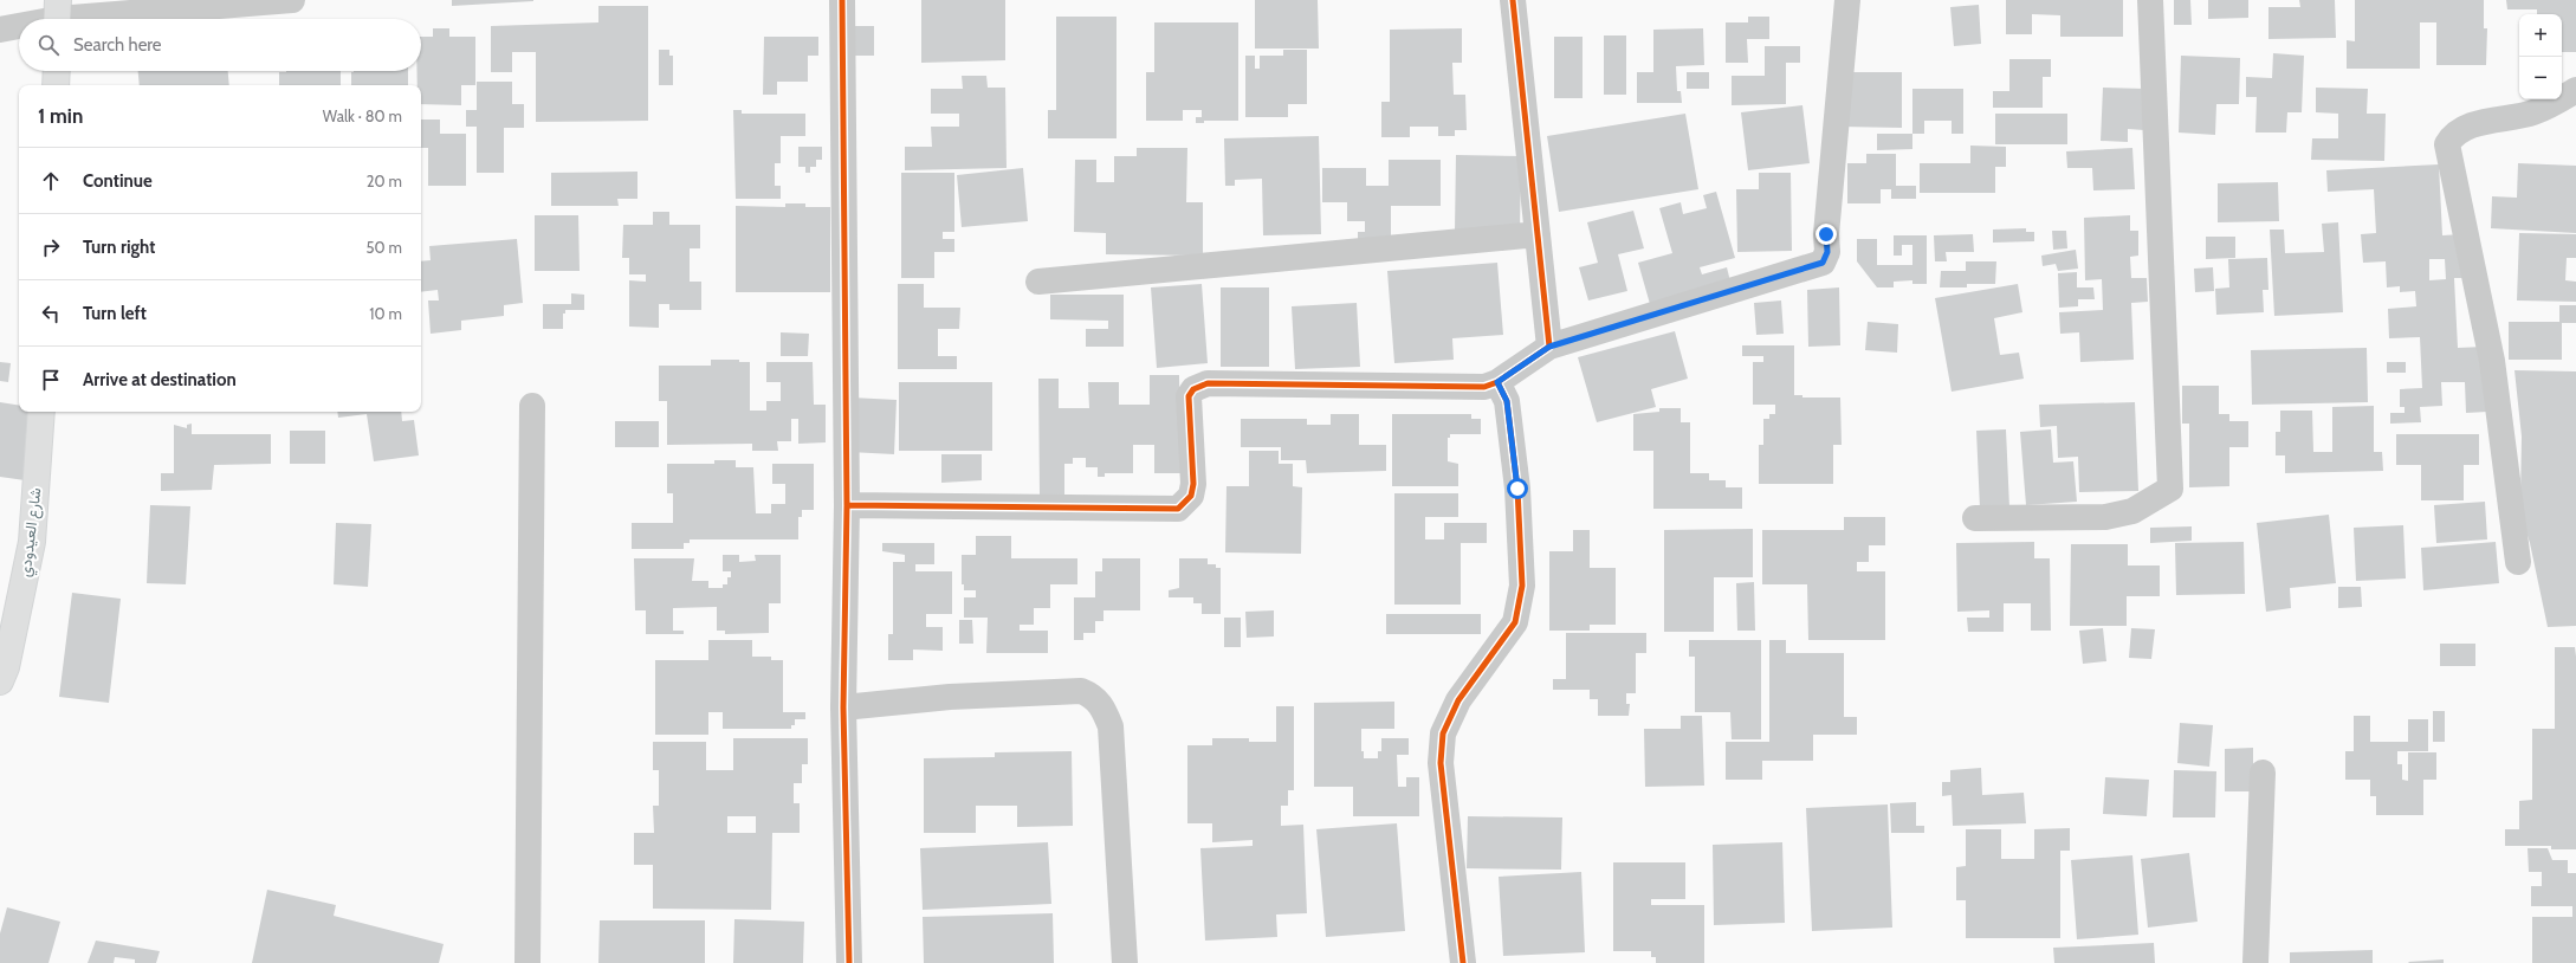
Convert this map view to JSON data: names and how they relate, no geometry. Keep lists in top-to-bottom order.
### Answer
{
  "streets": {
    "street": ["شارع العيدودي"]
  },
  "page": {
    "map_buttons": ["+", "−"],
    "search": "Search here",
    "heading": ["1 min", "Walk · 80 m"],
    "list": [
      ["Continue", "20 m"],
      ["Turn right", "50 m"],
      ["Turn left", "10 m"],
      "Arrive at destination"
    ]
  }
}
